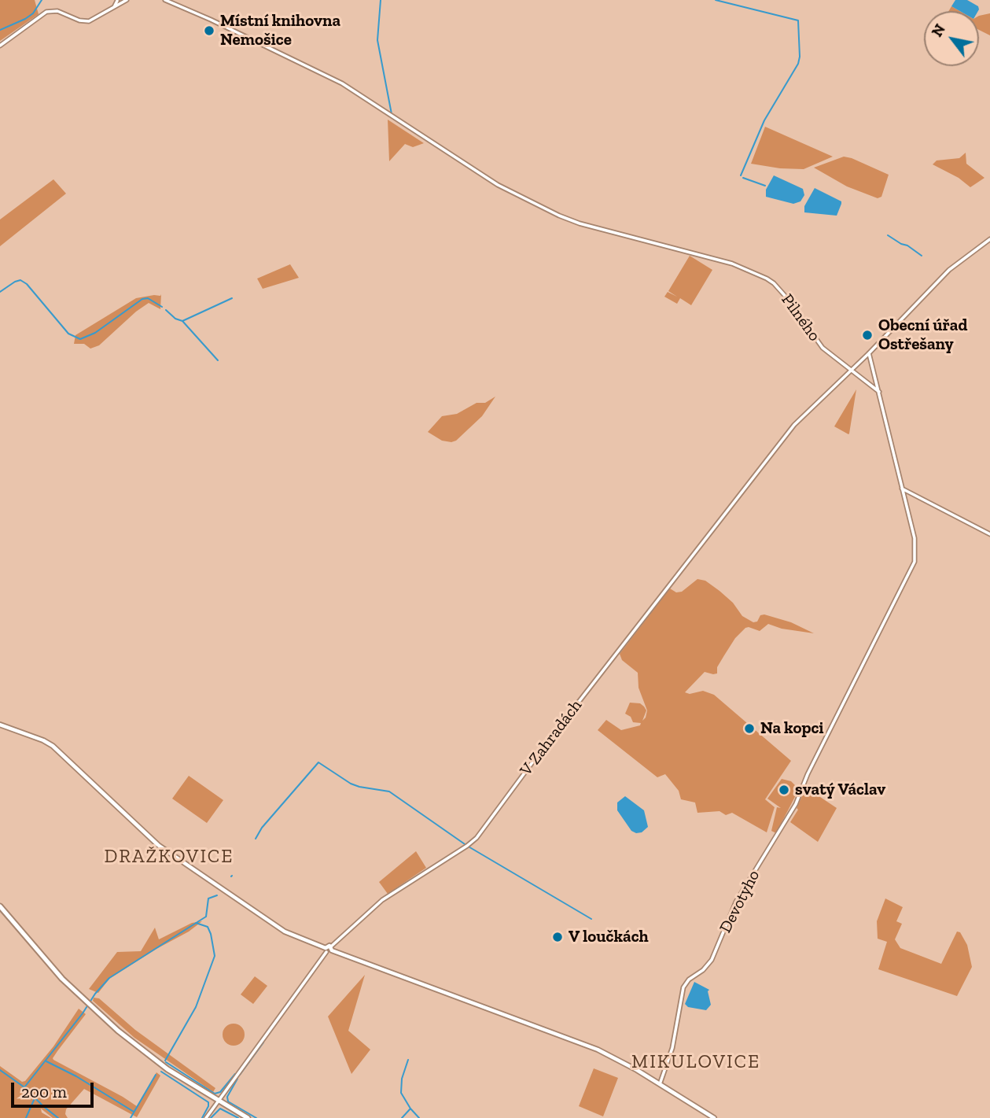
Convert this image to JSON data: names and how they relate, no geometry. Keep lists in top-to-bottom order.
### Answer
{
  "streets": {
    "street": ["Pilného", "V Zahradách", "Devotyho"]
  },
  "crossings": [
    ["Pilného", "V Zahradách"],
    ["Pilného", "Devotyho"],
    ["V Zahradách", "Devotyho"]
  ],
  "districts": ["DRAŽKOVICE", "MIKULOVICE"],
  "places": [
    "Místní knihovna Nemošice",
    "Obecní úřad Ostřešany",
    "Na kopci",
    "svatý Václav",
    "V loučkách"
  ],
  "scale_bar": "200 m",
  "north": "top left"
}
